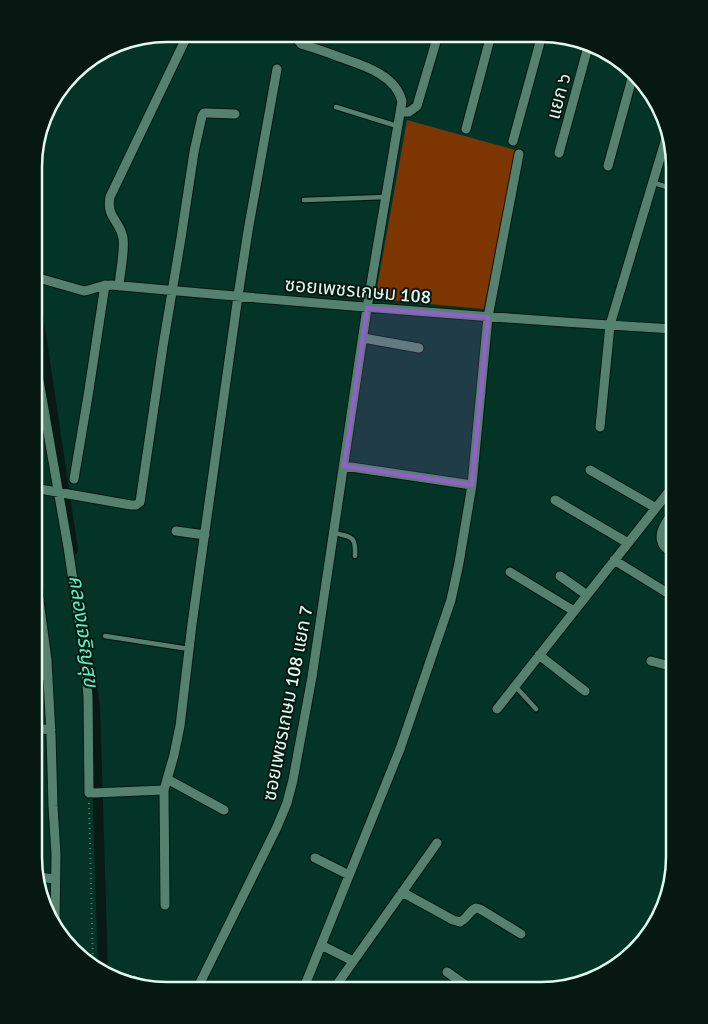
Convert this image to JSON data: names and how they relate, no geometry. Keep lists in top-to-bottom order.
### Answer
{
  "streets": {
    "street": ["แยก ๖", "ซอยเพชรเกษม 108", "ซอยเพชรเกษม 108 แยก 7"]
  },
  "crossings": [
    ["ซอยเพชรเกษม 108", "ซอยเพชรเกษม 108 แยก 7"]
  ],
  "water": ["คลองเจริญสุข"]
}
